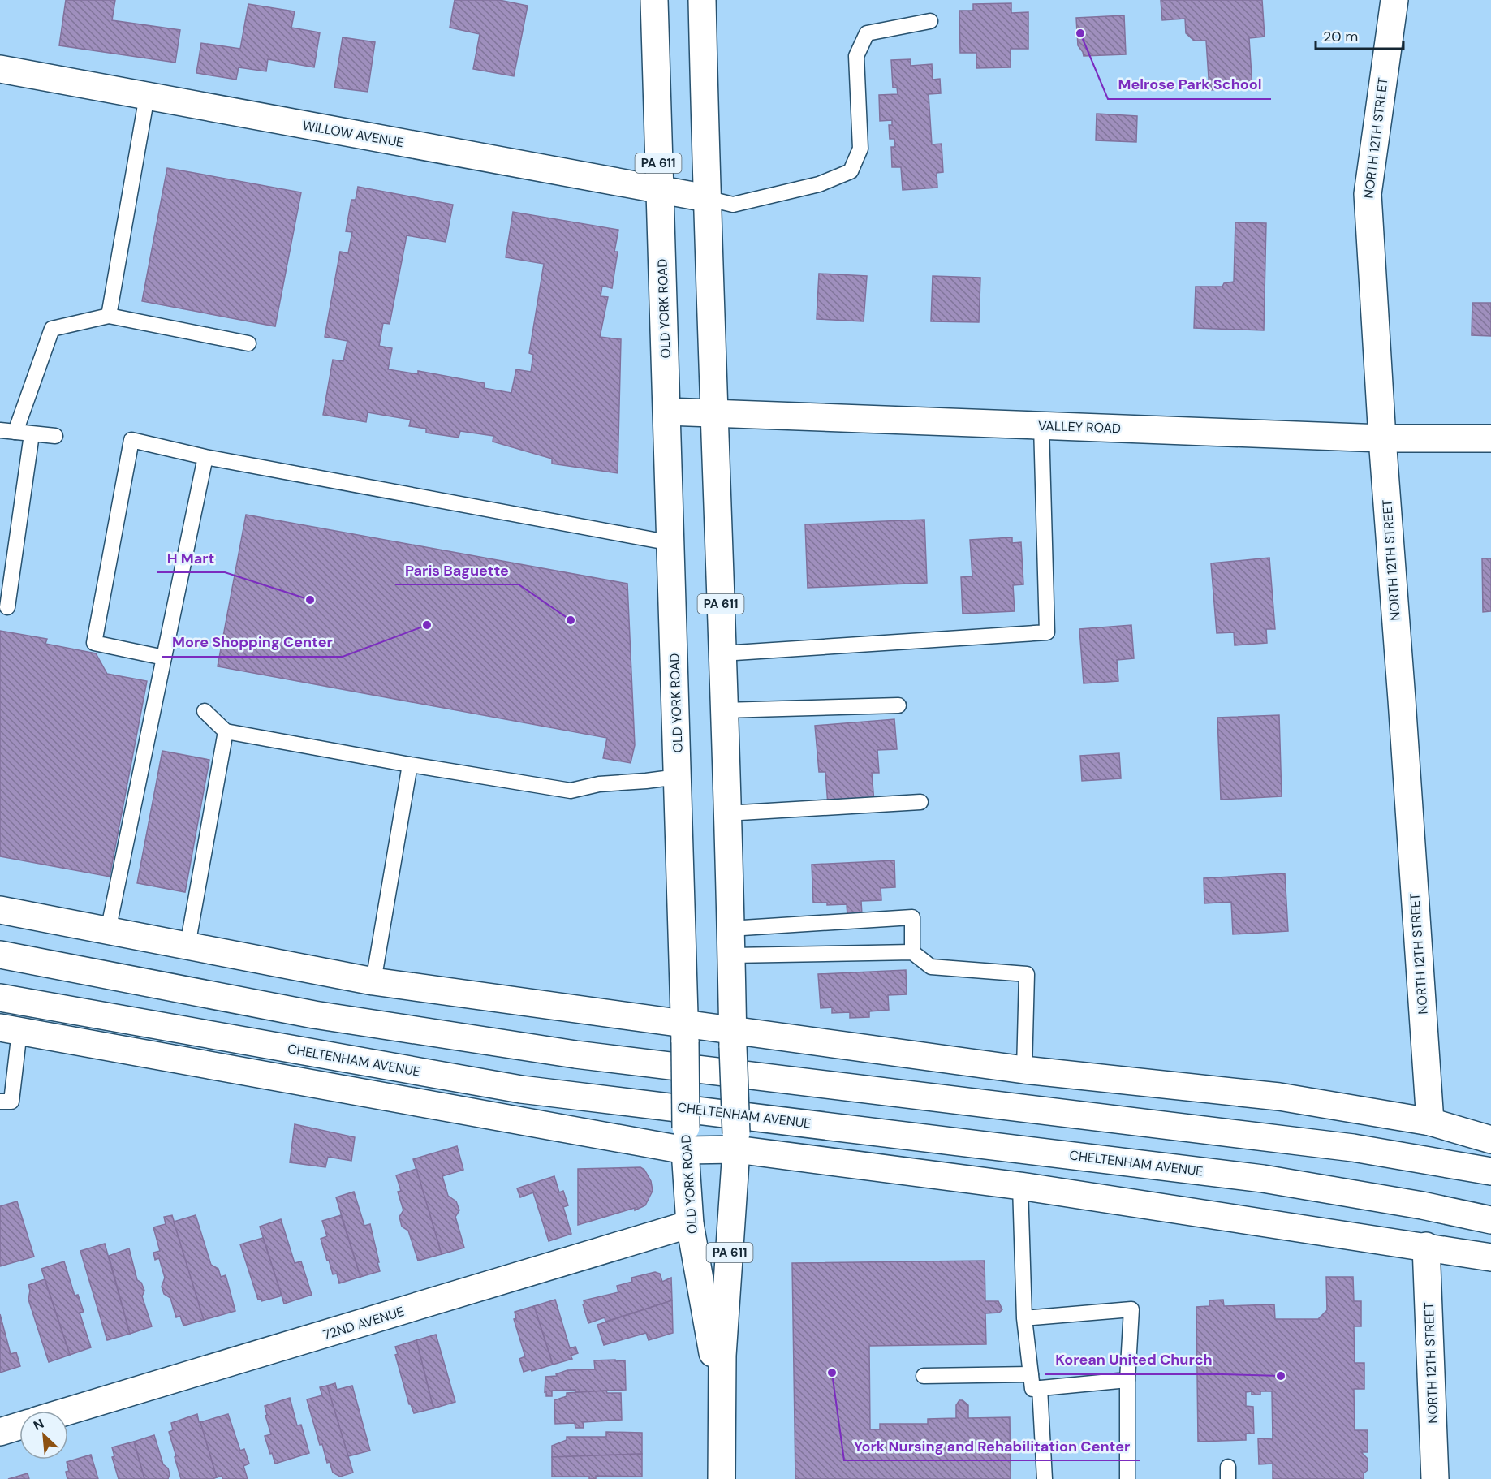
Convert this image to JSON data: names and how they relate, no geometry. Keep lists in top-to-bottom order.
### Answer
{
  "streets": {
    "main road": [
      "WILLOW AVENUE",
      "NORTH 12TH STREET",
      "PA 611",
      "OLD YORK ROAD",
      "VALLEY ROAD",
      "CHELTENHAM AVENUE",
      "72ND AVENUE"
    ]
  },
  "crossings": [
    ["WILLOW AVENUE", "OLD YORK ROAD"],
    ["NORTH 12TH STREET", "VALLEY ROAD"],
    ["OLD YORK ROAD", "VALLEY ROAD"],
    ["OLD YORK ROAD", "72ND AVENUE"]
  ],
  "places": [
    "Melrose Park School",
    "H Mart",
    "Paris Baguette",
    "More Shopping Center",
    "York Nursing and Rehabilitation Center",
    "Korean United Church"
  ],
  "scale_bar": "20 m",
  "north": "top left"
}
